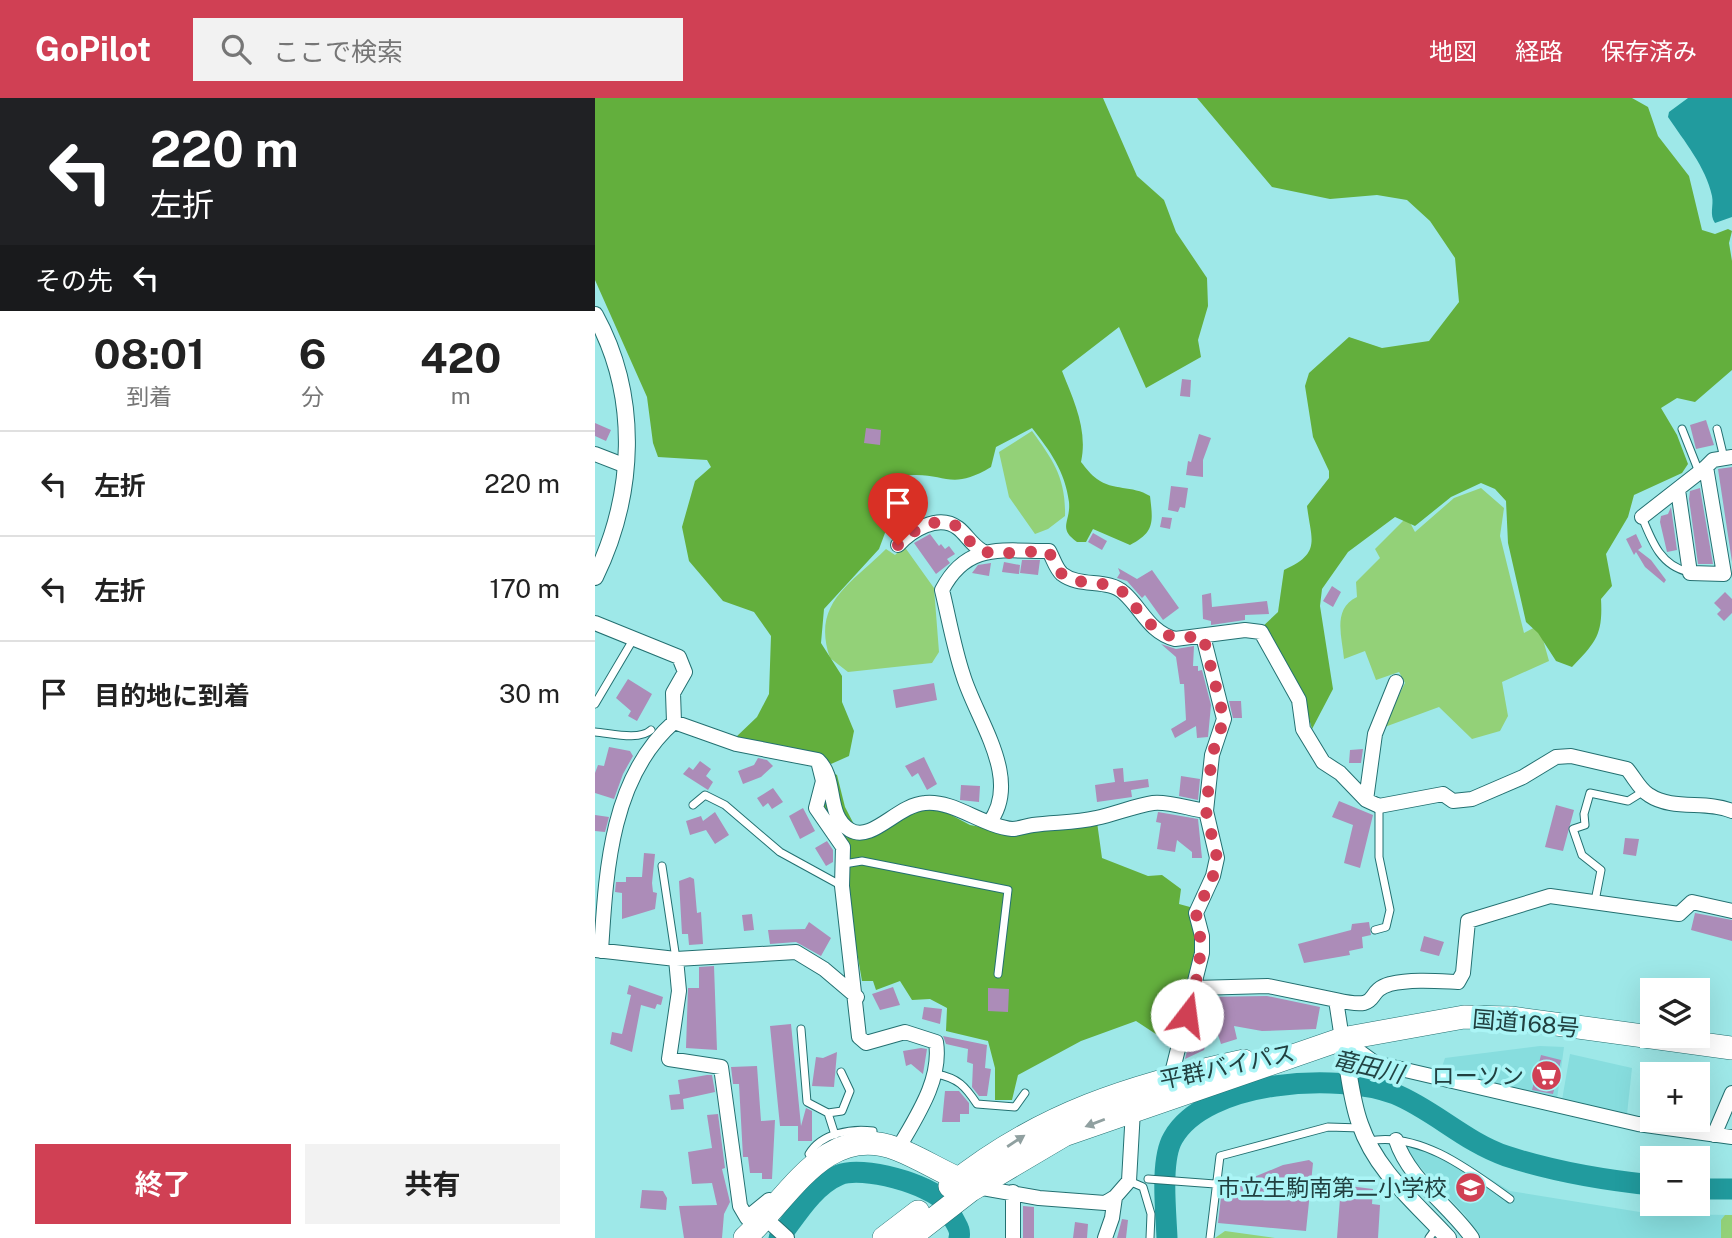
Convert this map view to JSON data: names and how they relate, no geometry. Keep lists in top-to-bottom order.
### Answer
{
  "streets": {
    "highway": ["国道168号", "平群バイパス"]
  },
  "crossings": [
    ["国道168号", "平群バイパス"]
  ],
  "water": ["竜田川"],
  "places": {
    "supermarket": ["ローソン"],
    "school or university": ["市立生駒南第二小学校"]
  },
  "page": {
    "header": "GoPilot",
    "search": "ここで検索",
    "nav": ["地図", "経路", "保存済み"],
    "turn": ["220 m", "左折"],
    "then": "その先",
    "eta": [
      "08:01",
      "到着",
      "6",
      "分",
      "420",
      "m"
    ],
    "list": [
      {
        "name": "左折",
        "value": "220 m"
      },
      {
        "name": "左折",
        "value": "170 m"
      },
      {
        "name": "目的地に到着",
        "value": "30 m"
      }
    ],
    "map_buttons": ["+", "−"],
    "buttons": ["終了", "共有"]
  }
}
